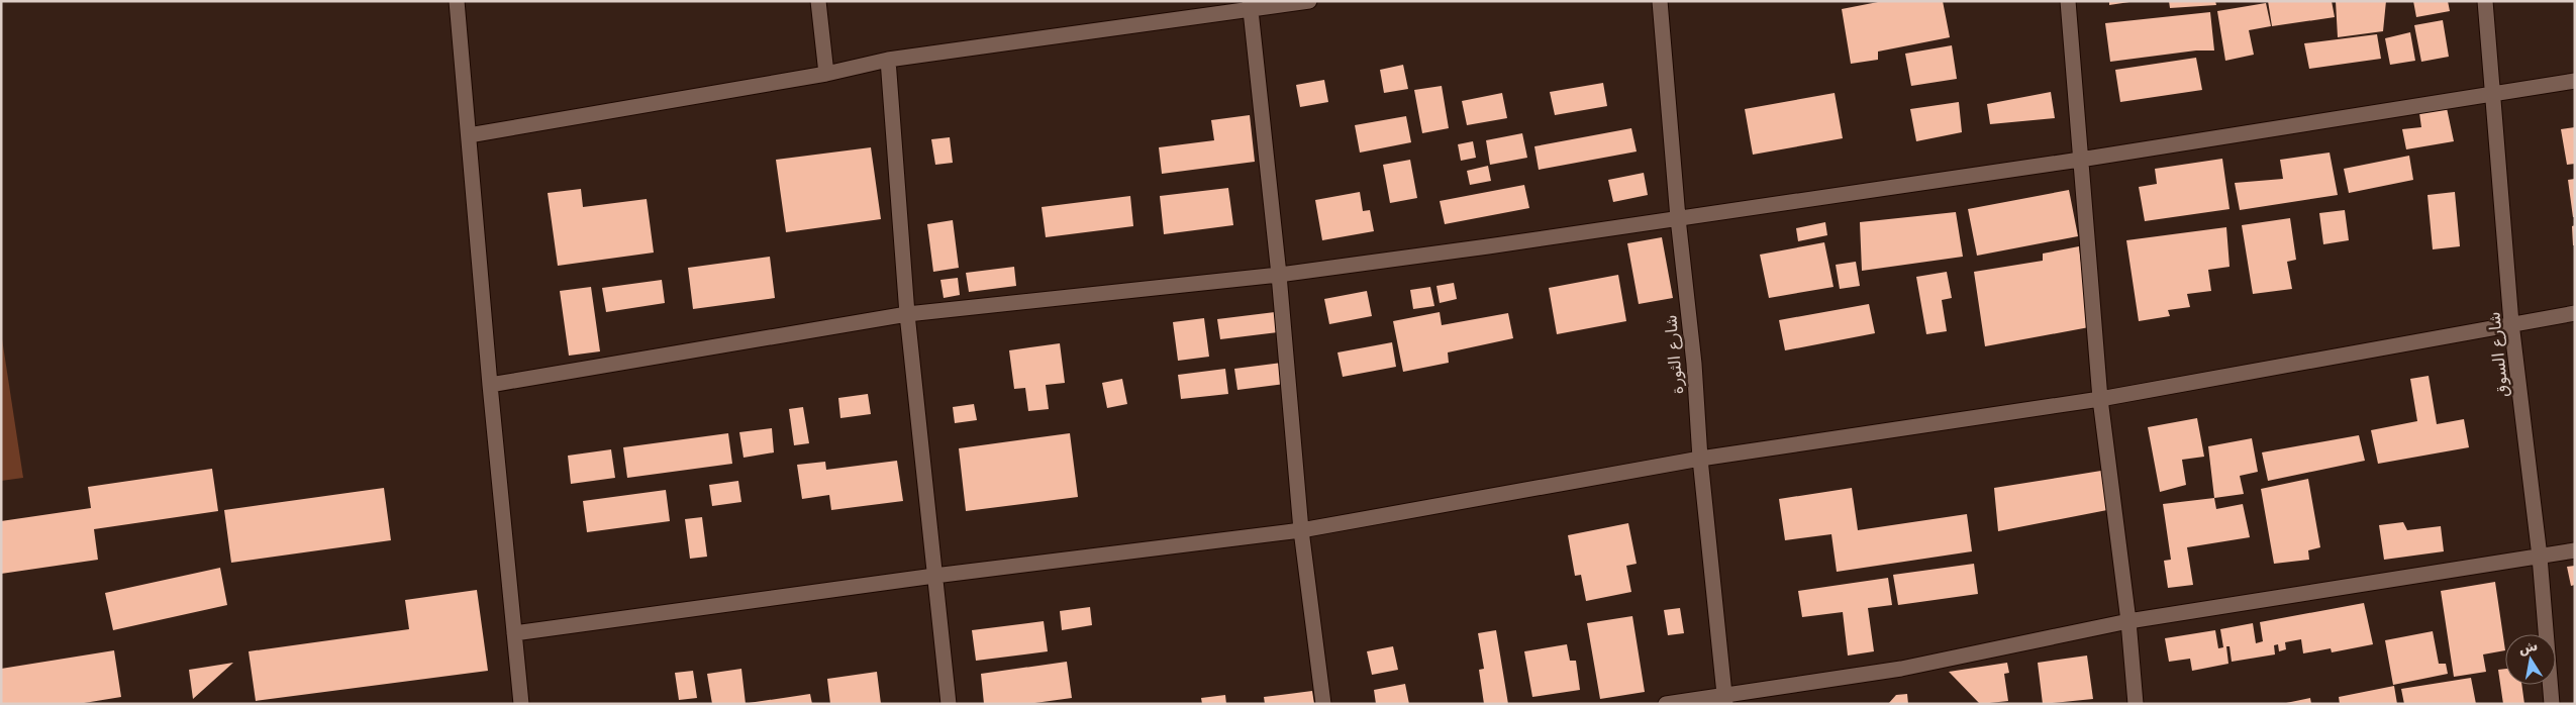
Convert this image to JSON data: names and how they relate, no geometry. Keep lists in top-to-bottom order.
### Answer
{
  "streets": {
    "street": ["شارع الثورة", "شارع السوق"]
  },
  "north": "top"
}
